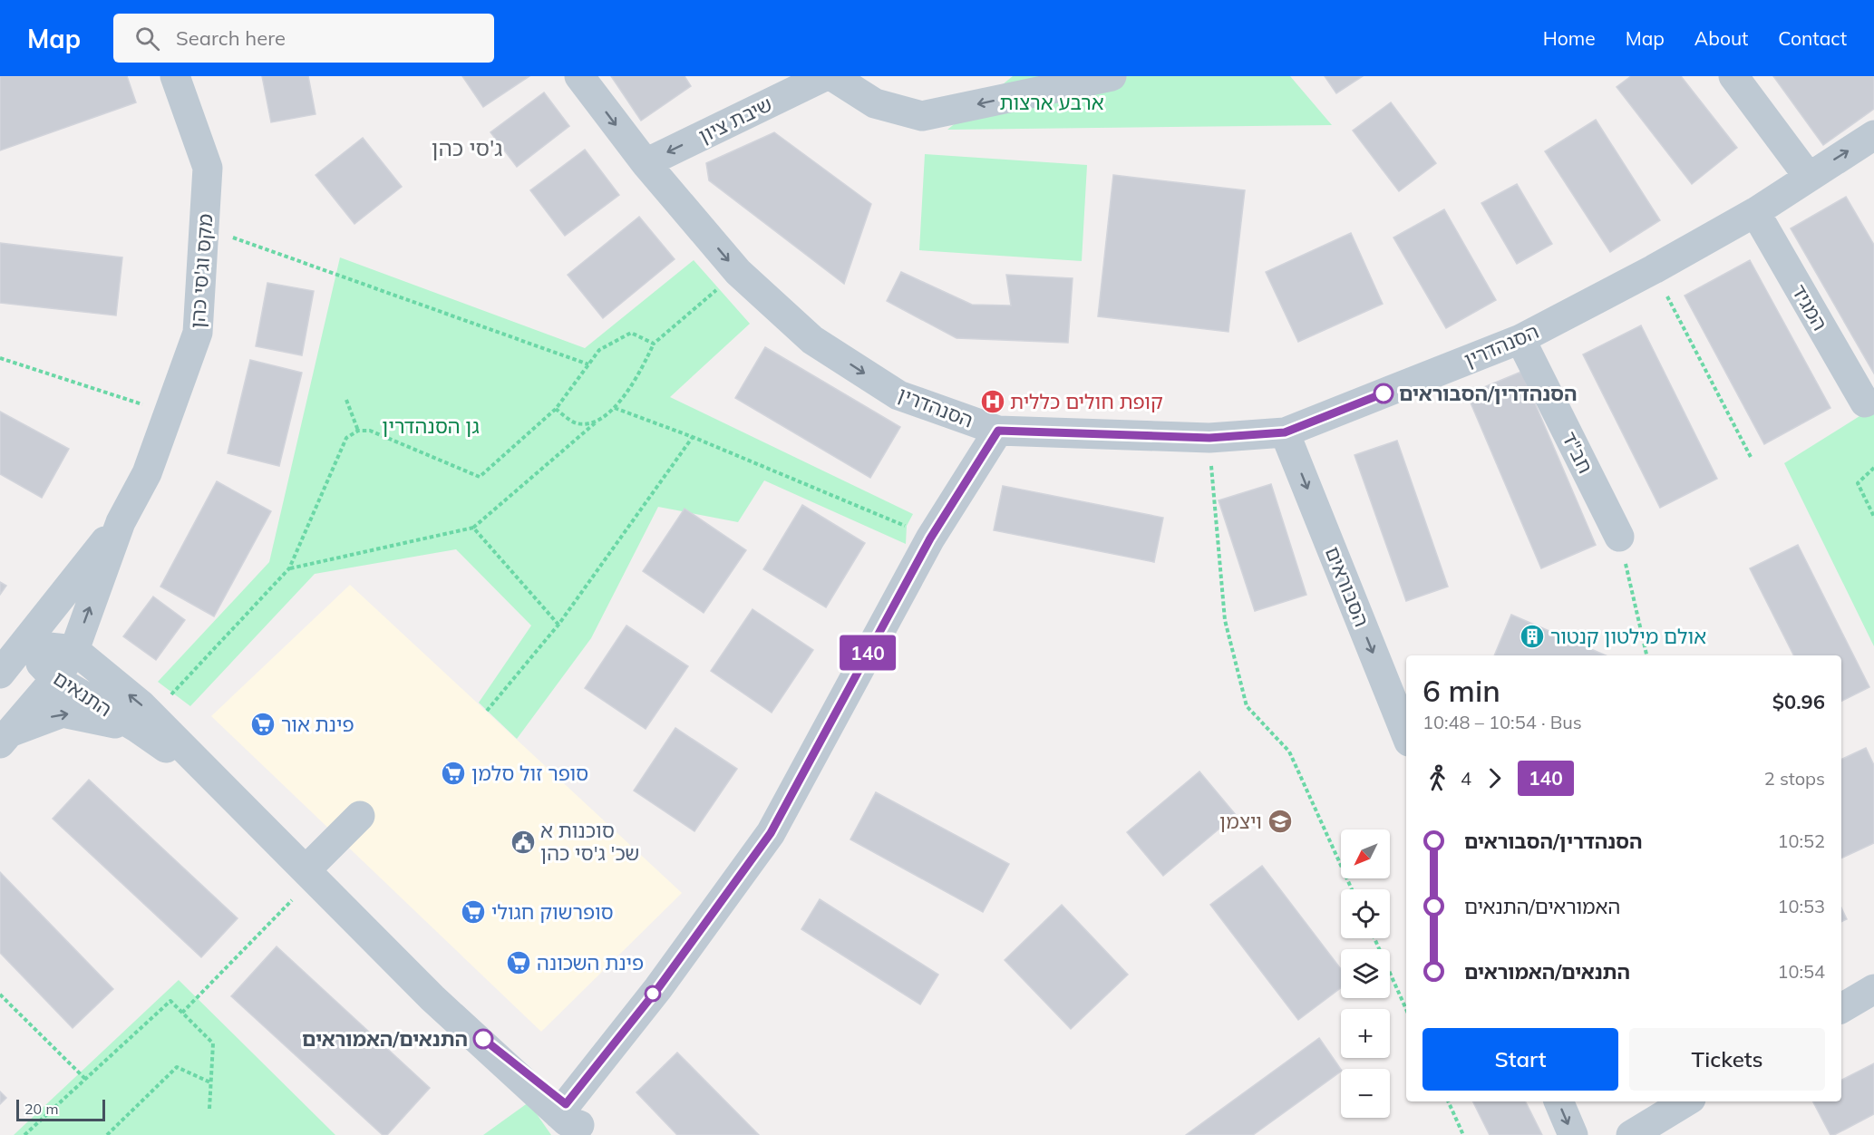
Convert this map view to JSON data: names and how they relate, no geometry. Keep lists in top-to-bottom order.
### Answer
{
  "streets": {
    "street": [
      "שיבת ציון",
      "מקס וג'סי כהן",
      "המגיד",
      "הסנהדרין",
      "חב\"ד",
      "הסבוראים",
      "התנאים"
    ]
  },
  "crossings": [
    ["שיבת ציון", "הסנהדרין"],
    ["מקס וג'סי כהן", "התנאים"],
    ["המגיד", "הסנהדרין"],
    ["הסנהדרין", "חב\"ד"],
    ["הסנהדרין", "הסבוראים"]
  ],
  "one_way": ["שיבת ציון", "הסנהדרין", "הסבוראים"],
  "districts": ["ג'סי כהן"],
  "parks": ["ארבע ארצות", "גן הסנהדרין"],
  "places": {
    "other": ["הסנהדרין/הסבוראים", "התנאים/האמוראים"],
    "hospital": ["קופת חולים כללית"],
    "building": ["אולם מילטון קנטור"],
    "supermarket": [
      "פינת אור",
      "סופר זול סלמן",
      "סופרשוק חגולי",
      "פינת השכונה"
    ],
    "school or university": ["ויצמן"],
    "public building": ["סוכנות א שכ' ג'סי כהן"]
  },
  "lines": ["bus line 140"],
  "scale_bar": "20 m",
  "north": "bottom left",
  "page": {
    "header": "Map",
    "search": "Search here",
    "nav": [
      "Home",
      "Map",
      "About",
      "Contact"
    ],
    "on_map": "140",
    "heading": ["6 min", "10:48 – 10:54 · Bus", "$0.96"],
    "legs": ["4", "140", "2 stops"],
    "list": [
      {
        "name": "הסנהדרין/הסבוראים",
        "value": "10:52"
      },
      {
        "name": "האמוראים/התנאים",
        "value": "10:53"
      },
      {
        "name": "התנאים/האמוראים",
        "value": "10:54"
      }
    ],
    "map_buttons": ["+", "−"],
    "buttons": ["Start", "Tickets"],
    "scale": "20 m"
  }
}
